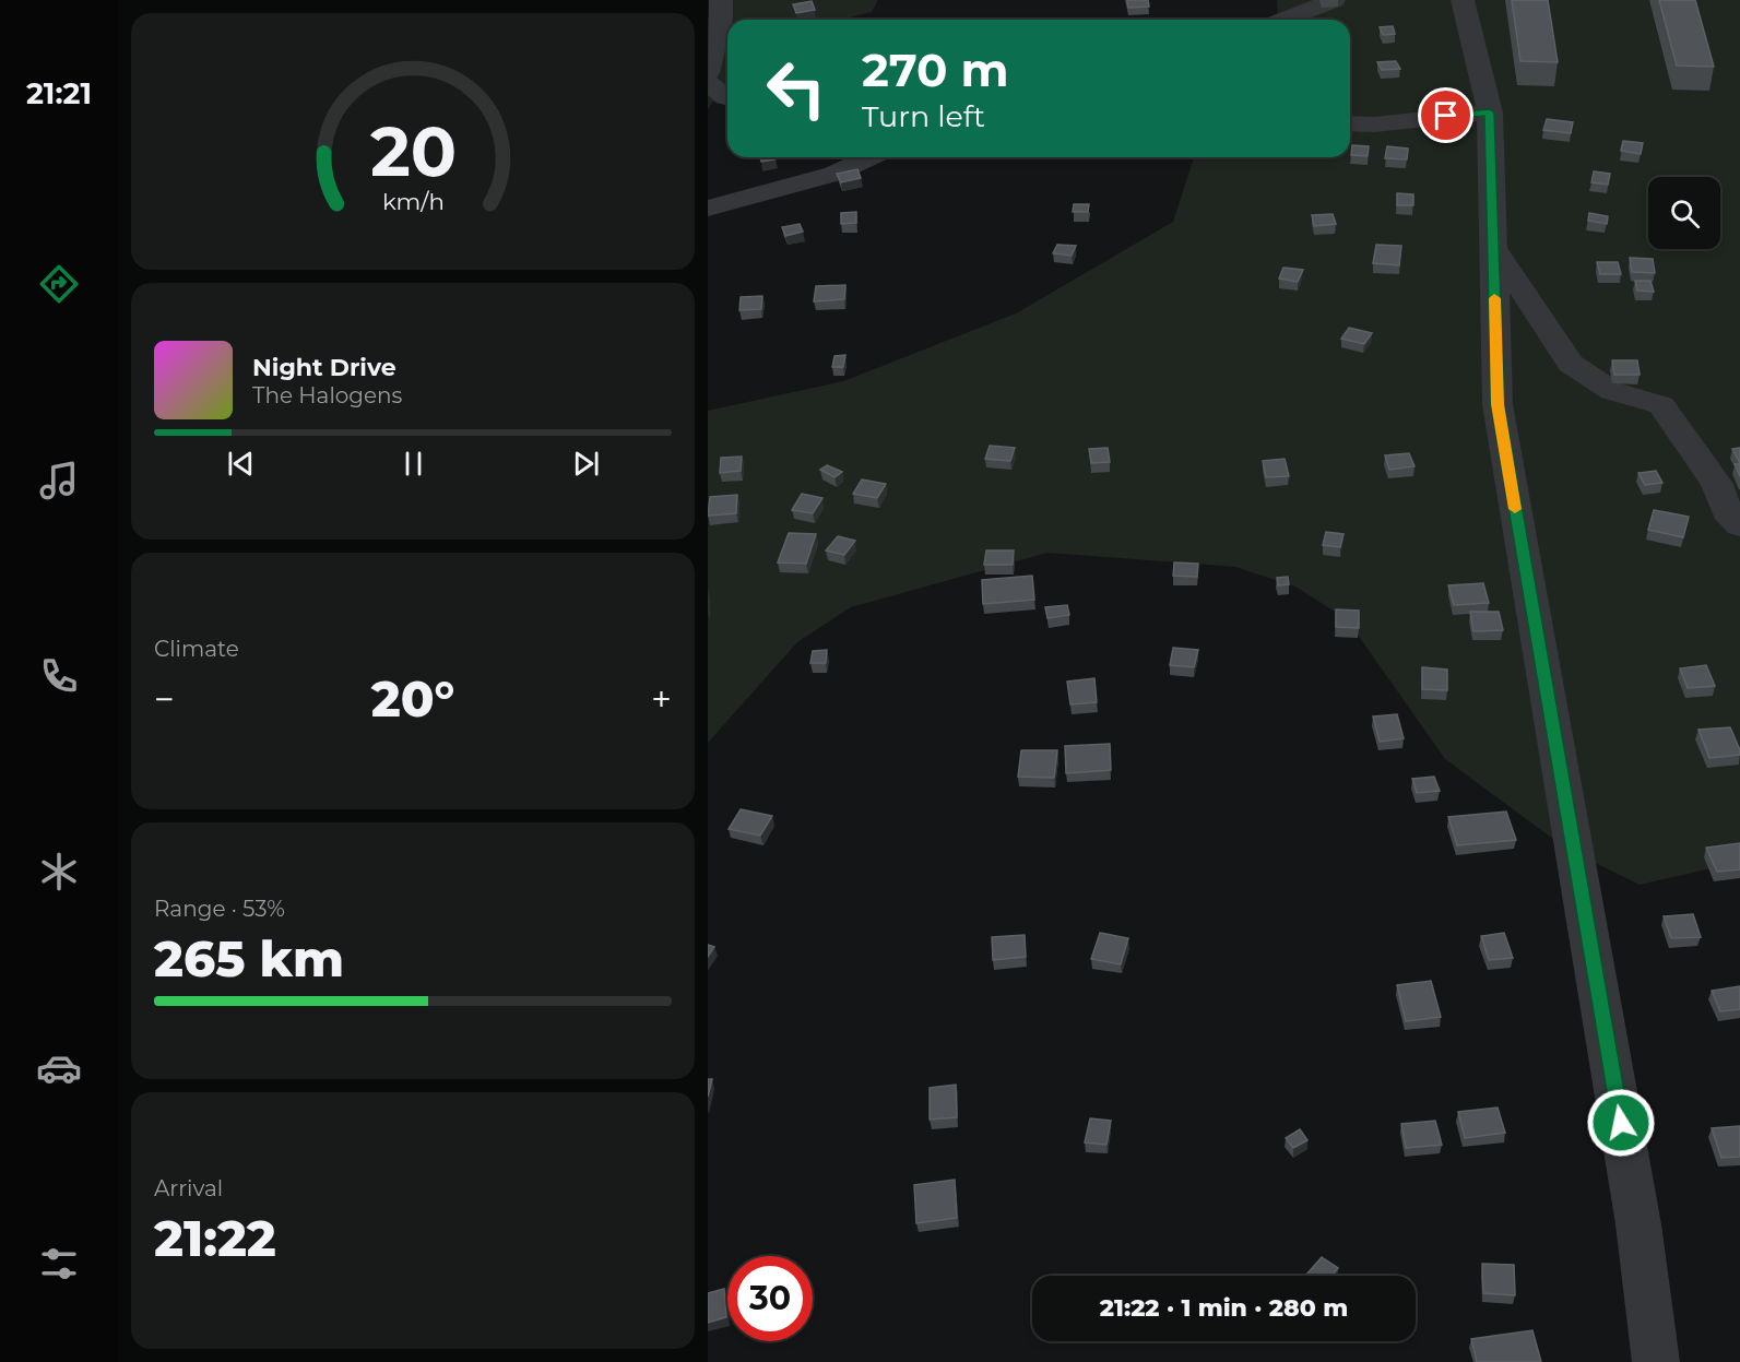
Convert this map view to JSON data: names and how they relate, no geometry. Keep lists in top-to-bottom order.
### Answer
{
  "page": {
    "tabs": "21:21",
    "turn": ["270 m", "Turn left"],
    "song": ["Night Drive", "The Halogens"],
    "tile": [
      "Climate",
      ["Range · 53%", "265 km"],
      ["Arrival", "21:22"]
    ],
    "heat": ["−", "20°", "+"],
    "limit": "30",
    "trip": "21:22 · 1 min · 280 m",
    "gauge": ["20", "km/h"]
  }
}
